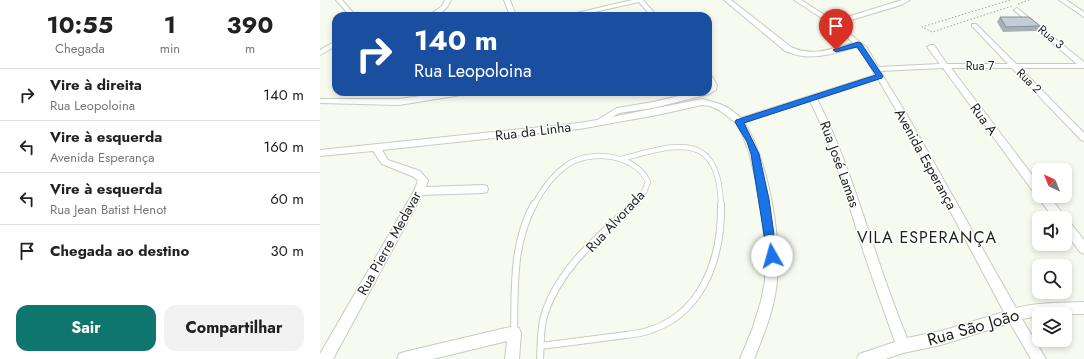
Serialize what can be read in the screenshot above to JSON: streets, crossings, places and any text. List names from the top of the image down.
{
  "streets": {
    "street": [
      "Rua 3",
      "Rua 7",
      "Rua 2",
      "Rua A",
      "Rua da Linha",
      "Avenida Esperança",
      "Rua José Lamas",
      "Rua Alvorada",
      "Rua Pierre Medavar",
      "Rua São João"
    ]
  },
  "crossings": [
    ["Rua 3", "Rua 7"],
    ["Rua 7", "Rua 2"],
    ["Rua 7", "Rua A"],
    ["Rua 7", "Rua da Linha"],
    ["Rua 7", "Avenida Esperança"],
    ["Rua 7", "Rua José Lamas"],
    ["Rua da Linha", "Rua Pierre Medavar"],
    ["Avenida Esperança", "Rua São João"],
    ["Rua José Lamas", "Rua São João"]
  ],
  "districts": ["VILA ESPERANÇA"],
  "north": "top left",
  "page": {
    "eta": [
      "10:55",
      "Chegada",
      "1",
      "min",
      "390",
      "m"
    ],
    "turn": ["140 m", "Rua Leopoloina"],
    "list": [
      {
        "name": "Vire à direita",
        "note": "Rua Leopoloina",
        "value": "140 m"
      },
      {
        "name": "Vire à esquerda",
        "note": "Avenida Esperança",
        "value": "160 m"
      },
      {
        "name": "Vire à esquerda",
        "note": "Rua Jean Batist Henot",
        "value": "60 m"
      },
      {
        "name": "Chegada ao destino",
        "value": "30 m"
      }
    ],
    "buttons": ["Sair", "Compartilhar"]
  }
}
